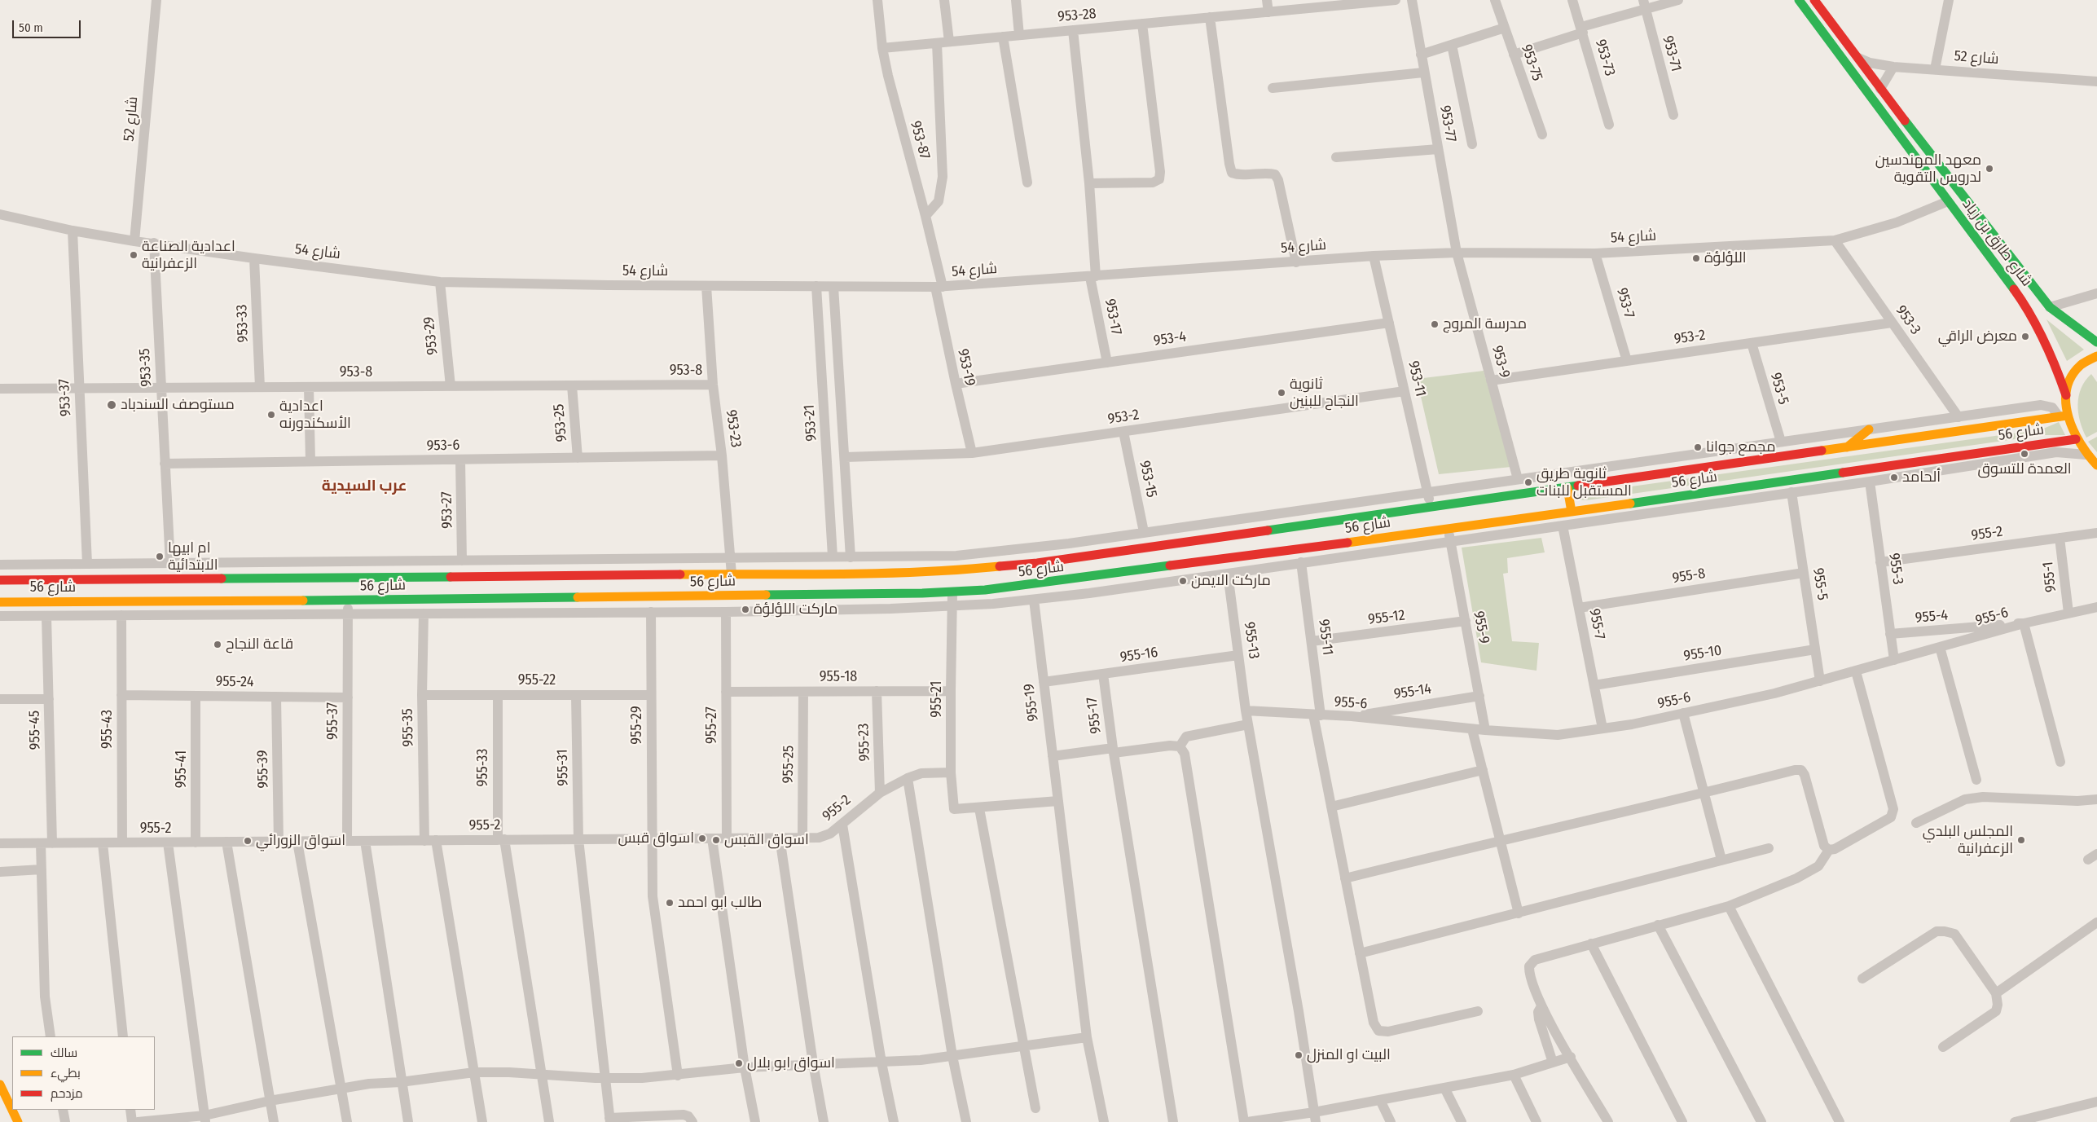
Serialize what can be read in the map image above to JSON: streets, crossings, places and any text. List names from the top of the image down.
{
  "streets": {
    "street": [
      "953-28",
      "953-71",
      "953-73",
      "شارع 52",
      "953-75",
      "953-77",
      "953-87",
      "شارع 54",
      "شارع طارق بن زياد",
      "953-7",
      "953-17",
      "953-3",
      "953-33",
      "953-29",
      "953-2",
      "953-4",
      "953-9",
      "953-35",
      "953-19",
      "953-8",
      "953-11",
      "953-5",
      "953-37",
      "953-25",
      "953-21",
      "953-23",
      "شارع 56",
      "953-6",
      "953-15",
      "953-27",
      "955-2",
      "955-3",
      "955-8",
      "955-1",
      "955-5",
      "955-4",
      "955-6",
      "955-12",
      "955-7",
      "955-9",
      "955-11",
      "955-13",
      "955-10",
      "955-16",
      "955-18",
      "955-22",
      "955-24",
      "955-14",
      "955-21",
      "955-19",
      "955-17",
      "955-37",
      "955-29",
      "955-27",
      "955-35",
      "955-43",
      "955-45",
      "955-23",
      "955-25",
      "955-33",
      "955-31",
      "955-41",
      "955-39"
    ]
  },
  "crossings": [
    ["953-28", "953-87"],
    ["953-28", "953-17"],
    ["شارع 52", "شارع 54"],
    ["شارع 52", "شارع طارق بن زياد"],
    ["953-77", "شارع 54"],
    ["953-77", "953-9"],
    ["953-87", "شارع 54"],
    ["953-87", "953-19"],
    ["شارع 54", "شارع طارق بن زياد"],
    ["شارع 54", "953-7"],
    ["شارع 54", "953-17"],
    ["شارع 54", "953-3"],
    ["شارع 54", "953-33"],
    ["شارع 54", "953-29"],
    ["شارع 54", "953-9"],
    ["شارع 54", "953-35"],
    ["شارع 54", "953-19"],
    ["شارع 54", "953-11"],
    ["شارع 54", "953-37"],
    ["شارع 54", "953-21"],
    ["شارع 54", "953-23"],
    ["953-7", "953-2"],
    ["953-17", "953-4"],
    ["953-3", "953-2"],
    ["953-33", "953-8"],
    ["953-29", "953-8"],
    ["953-2", "953-9"],
    ["953-2", "953-19"],
    ["953-2", "953-11"],
    ["953-2", "953-5"],
    ["953-2", "953-15"],
    ["953-4", "953-19"],
    ["953-4", "953-11"],
    ["953-35", "953-8"],
    ["953-35", "953-6"],
    ["953-8", "953-37"],
    ["953-8", "953-25"],
    ["953-8", "953-23"],
    ["953-11", "شارع 56"],
    ["953-25", "953-6"],
    ["953-23", "شارع 56"],
    ["953-23", "953-6"],
    ["شارع 56", "955-9"],
    ["شارع 56", "955-21"],
    ["شارع 56", "955-37"],
    ["953-6", "953-27"],
    ["955-2", "955-3"],
    ["955-2", "955-1"],
    ["955-2", "955-21"],
    ["955-2", "955-37"],
    ["955-2", "955-29"],
    ["955-2", "955-27"],
    ["955-2", "955-35"],
    ["955-2", "955-43"],
    ["955-2", "955-45"],
    ["955-2", "955-23"],
    ["955-2", "955-25"],
    ["955-2", "955-33"],
    ["955-2", "955-31"],
    ["955-2", "955-41"],
    ["955-2", "955-39"],
    ["955-3", "955-4"],
    ["955-3", "955-6"],
    ["955-8", "955-5"],
    ["955-8", "955-7"],
    ["955-1", "955-6"],
    ["955-5", "955-6"],
    ["955-5", "955-10"],
    ["955-4", "955-6"],
    ["955-6", "955-7"],
    ["955-6", "955-9"],
    ["955-6", "955-11"],
    ["955-6", "955-13"],
    ["955-6", "955-14"],
    ["955-12", "955-9"],
    ["955-12", "955-11"],
    ["955-7", "955-10"],
    ["955-9", "955-14"],
    ["955-13", "955-16"],
    ["955-16", "955-19"],
    ["955-16", "955-17"],
    ["955-18", "955-21"],
    ["955-18", "955-27"],
    ["955-18", "955-23"],
    ["955-18", "955-25"],
    ["955-22", "955-29"],
    ["955-22", "955-35"],
    ["955-22", "955-33"],
    ["955-22", "955-31"],
    ["955-24", "955-37"],
    ["955-24", "955-43"],
    ["955-24", "955-41"],
    ["955-24", "955-39"]
  ],
  "districts": ["عرب السيدية"],
  "places": [
    "معهد المهندسين لدروس التقوية",
    "اعدادية الصناعة الزعفرانية",
    "اللؤلؤة",
    "مدرسة المروج",
    "معرض الراقي",
    "ثانوية النجاح للبنين",
    "مستوصف السندباد",
    "اعدادية الأسكندورنه",
    "مجمع جوانا",
    "العمدة للتسوق",
    "ألحامد",
    "ثانوية طريق المستقبل للبنات",
    "ام ابيها الابتدائية",
    "ماركت الايمن",
    "ماركت اللؤلؤة",
    "قاعة النجاح",
    "اسواق قبس",
    "اسواق القبس",
    "المجلس البلدي الزعفرانية",
    "اسواق الزورائي",
    "طالب ابو احمد",
    "البيت او المنزل",
    "اسواق ابو بلال"
  ],
  "legend": ["سالك", "بطيء", "مزدحم"],
  "scale_bar": "50 m"
}
